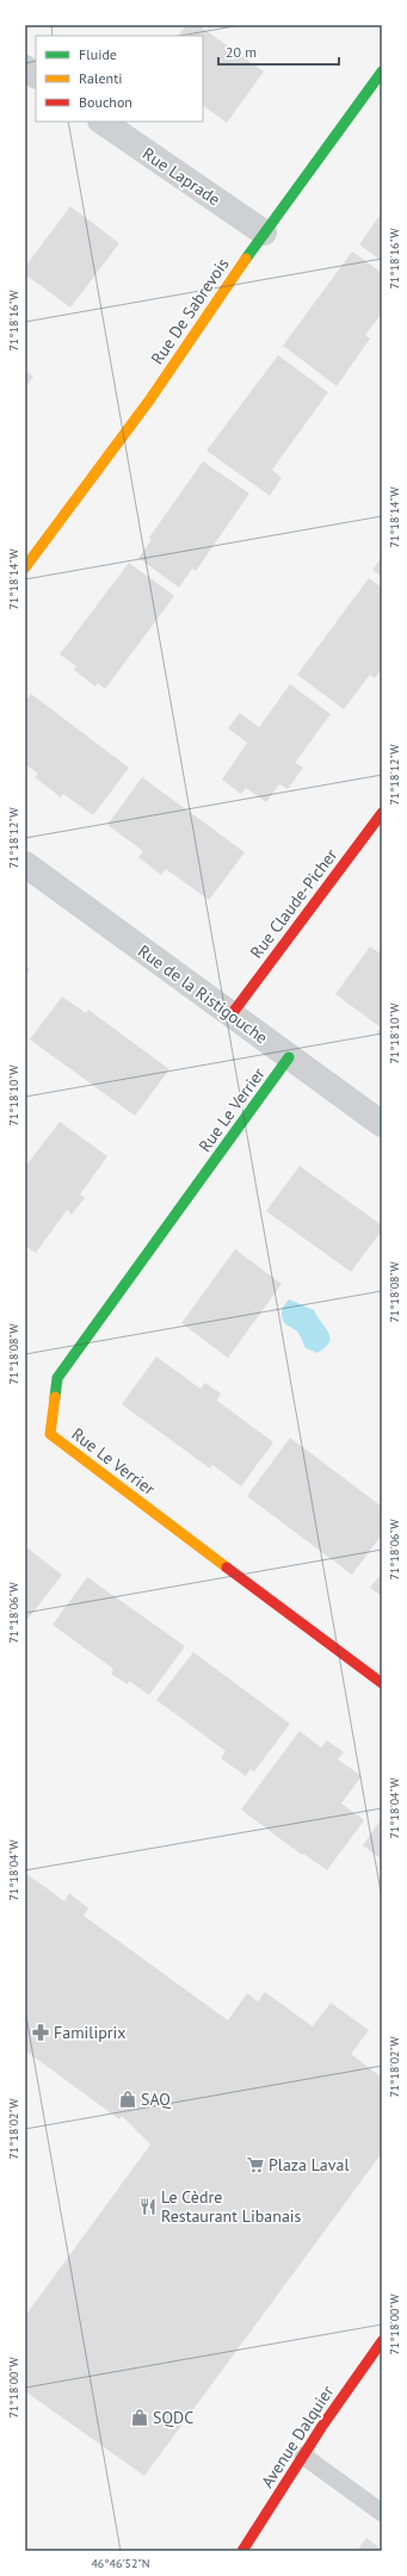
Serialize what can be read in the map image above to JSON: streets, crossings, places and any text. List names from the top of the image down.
{
  "streets": {
    "street": [
      "Rue Laprade",
      "Rue De Sabrevois",
      "Rue Claude-Picher",
      "Rue de la Ristigouche",
      "Rue Le Verrier",
      "Avenue Dalquier"
    ]
  },
  "crossings": [
    ["Rue Laprade", "Rue De Sabrevois"],
    ["Rue Claude-Picher", "Rue de la Ristigouche"],
    ["Rue de la Ristigouche", "Rue Le Verrier"]
  ],
  "places": {
    "pharmacy": ["Familiprix"],
    "shop": ["SAQ", "SQDC"],
    "supermarket": ["Plaza Laval"],
    "restaurant": ["Le Cèdre Restaurant Libanais"]
  },
  "legend": ["Fluide", "Ralenti", "Bouchon"],
  "scale_bar": "20 m",
  "coordinates": [
    "71°18'16\"W",
    "71°18'14\"W",
    "71°18'12\"W",
    "71°18'10\"W",
    "71°18'08\"W",
    "71°18'06\"W",
    "71°18'04\"W",
    "71°18'02\"W",
    "71°18'00\"W",
    "46°46'52\"N"
  ]
}
